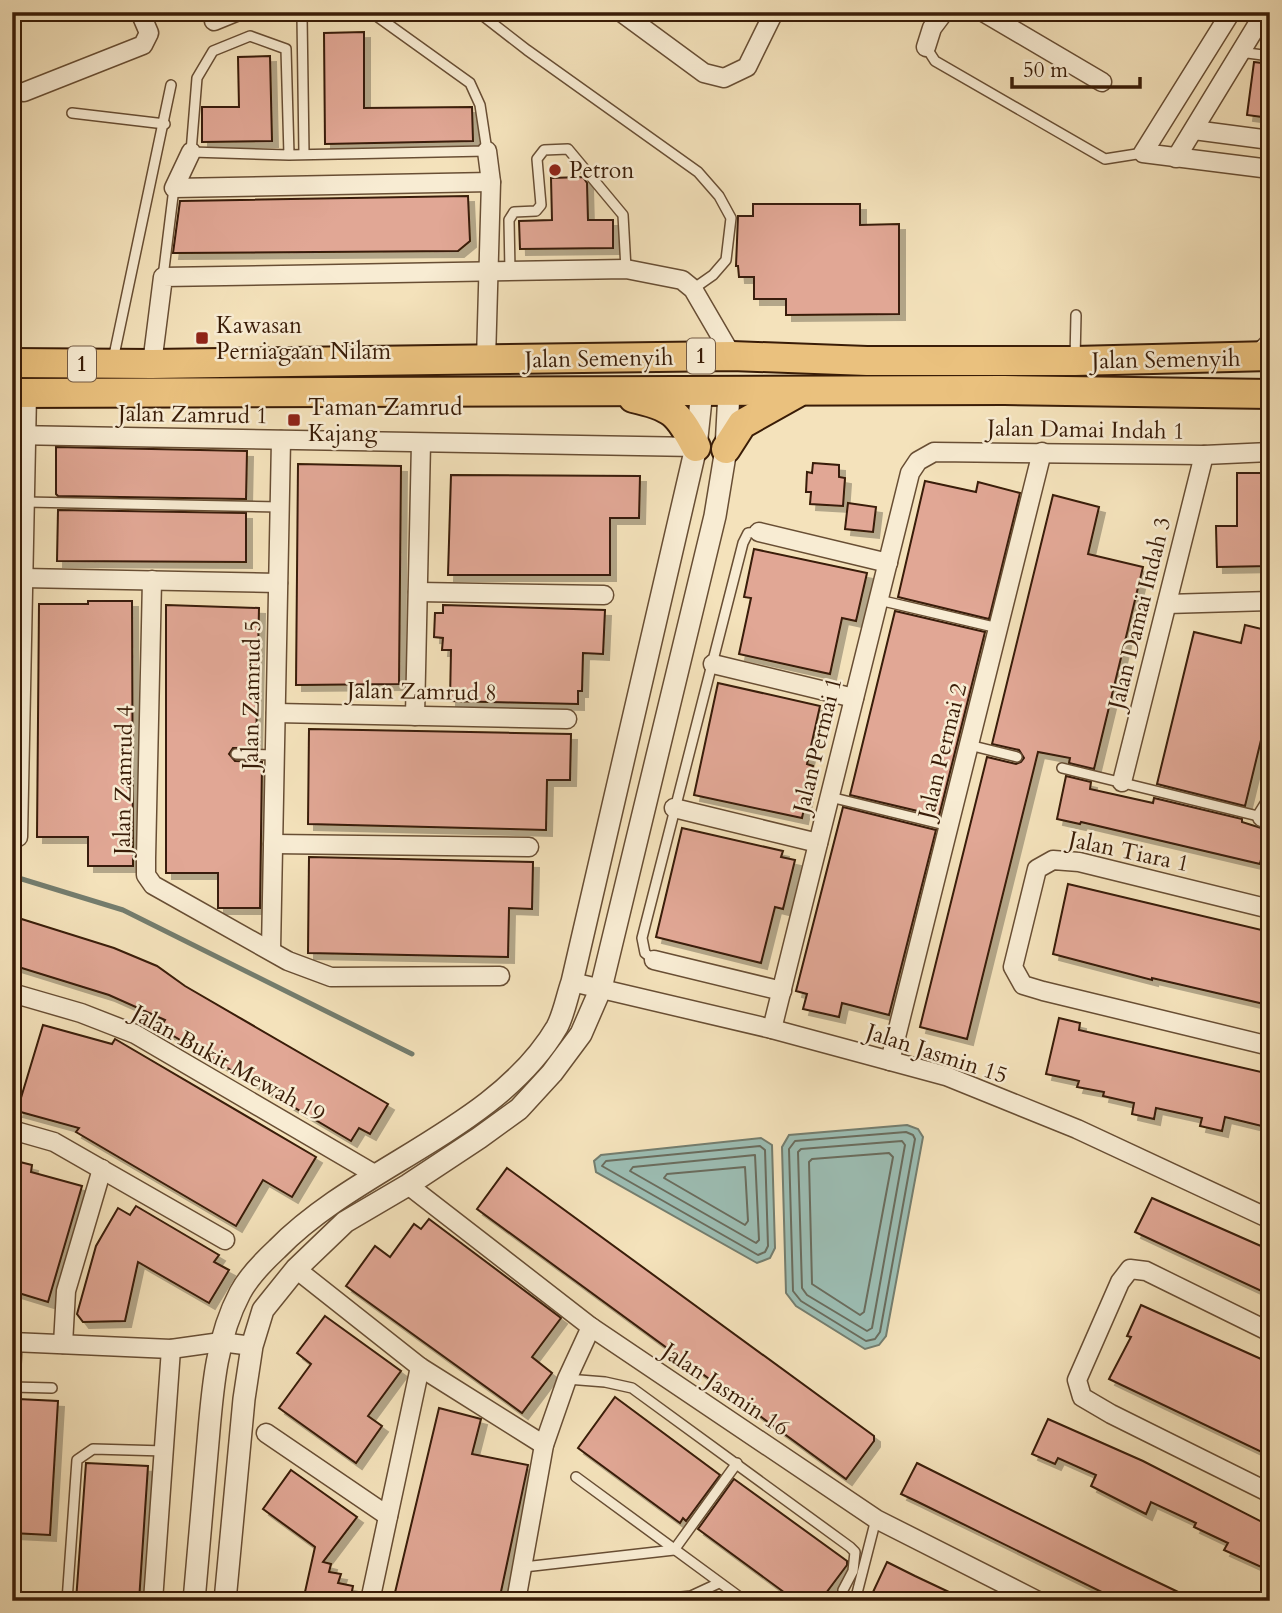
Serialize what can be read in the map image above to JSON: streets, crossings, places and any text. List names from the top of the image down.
{
  "streets": {
    "main road": ["1", "Jalan Semenyih"],
    "street": [
      "Jalan Zamrud 1",
      "Jalan Damai Indah 1",
      "Jalan Damai Indah 3",
      "Jalan Zamrud 8",
      "Jalan Zamrud 5",
      "Jalan Permai 1",
      "Jalan Permai 2",
      "Jalan Zamrud 4",
      "Jalan Tiara 1",
      "Jalan Jasmin 15",
      "Jalan Bukit Mewah 19",
      "Jalan Jasmin 16"
    ]
  },
  "crossings": [
    ["Jalan Zamrud 1", "Jalan Zamrud 5"],
    ["Jalan Damai Indah 1", "Jalan Damai Indah 3"],
    ["Jalan Damai Indah 1", "Jalan Permai 1"],
    ["Jalan Damai Indah 1", "Jalan Permai 2"],
    ["Jalan Zamrud 8", "Jalan Zamrud 5"],
    ["Jalan Zamrud 5", "Jalan Zamrud 4"],
    ["Jalan Permai 1", "Jalan Jasmin 15"],
    ["Jalan Permai 2", "Jalan Jasmin 15"]
  ],
  "places": {
    "other": ["Petron"],
    "transit": ["Kawasan Perniagaan Nilam", "Taman Zamrud Kajang"]
  },
  "scale_bar": "50 m"
}
